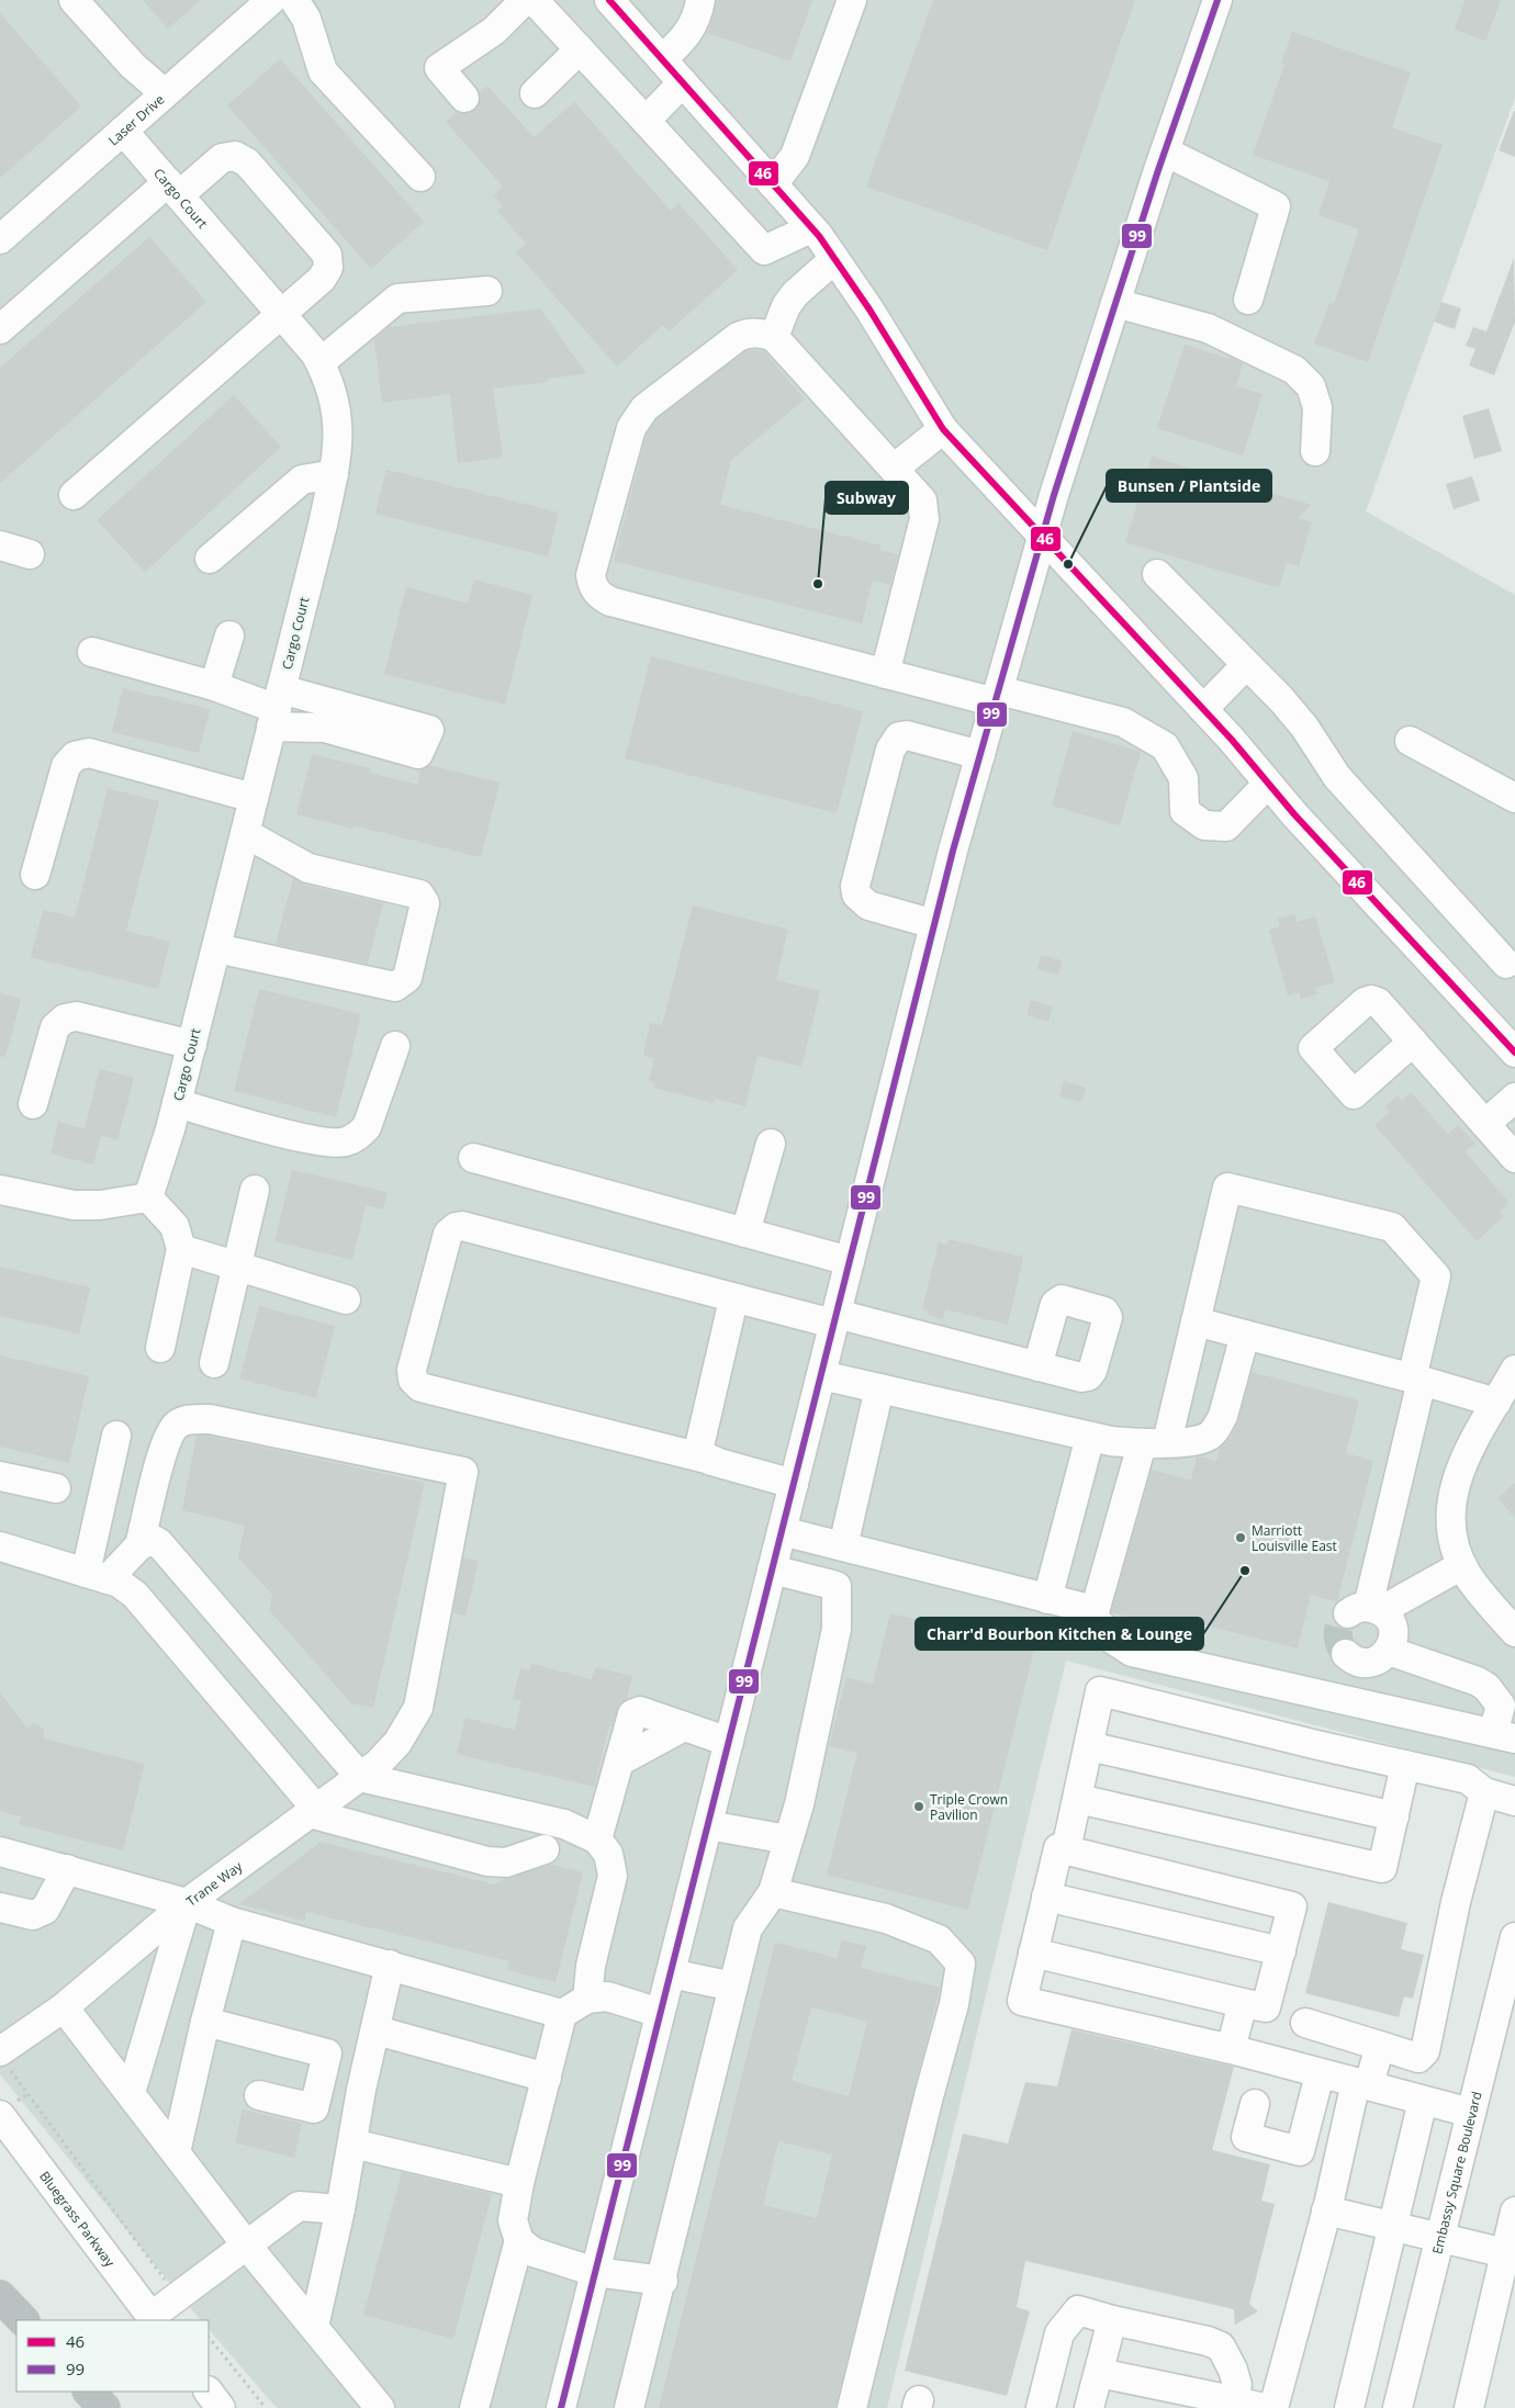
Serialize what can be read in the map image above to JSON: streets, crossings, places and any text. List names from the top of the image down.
{
  "streets": {
    "street": [
      "Laser Drive",
      "Cargo Court",
      "Trane Way",
      "Embassy Square Boulevard",
      "Bluegrass Parkway"
    ]
  },
  "crossings": [
    ["Laser Drive", "Cargo Court"]
  ],
  "places": [
    "Bunsen / Plantside",
    "Subway",
    "Marriott Louisville East",
    "Charr'd Bourbon Kitchen & Lounge",
    "Triple Crown Pavilion"
  ],
  "lines": ["transit line 46", "transit line 99"],
  "legend": ["46", "99"]
}
